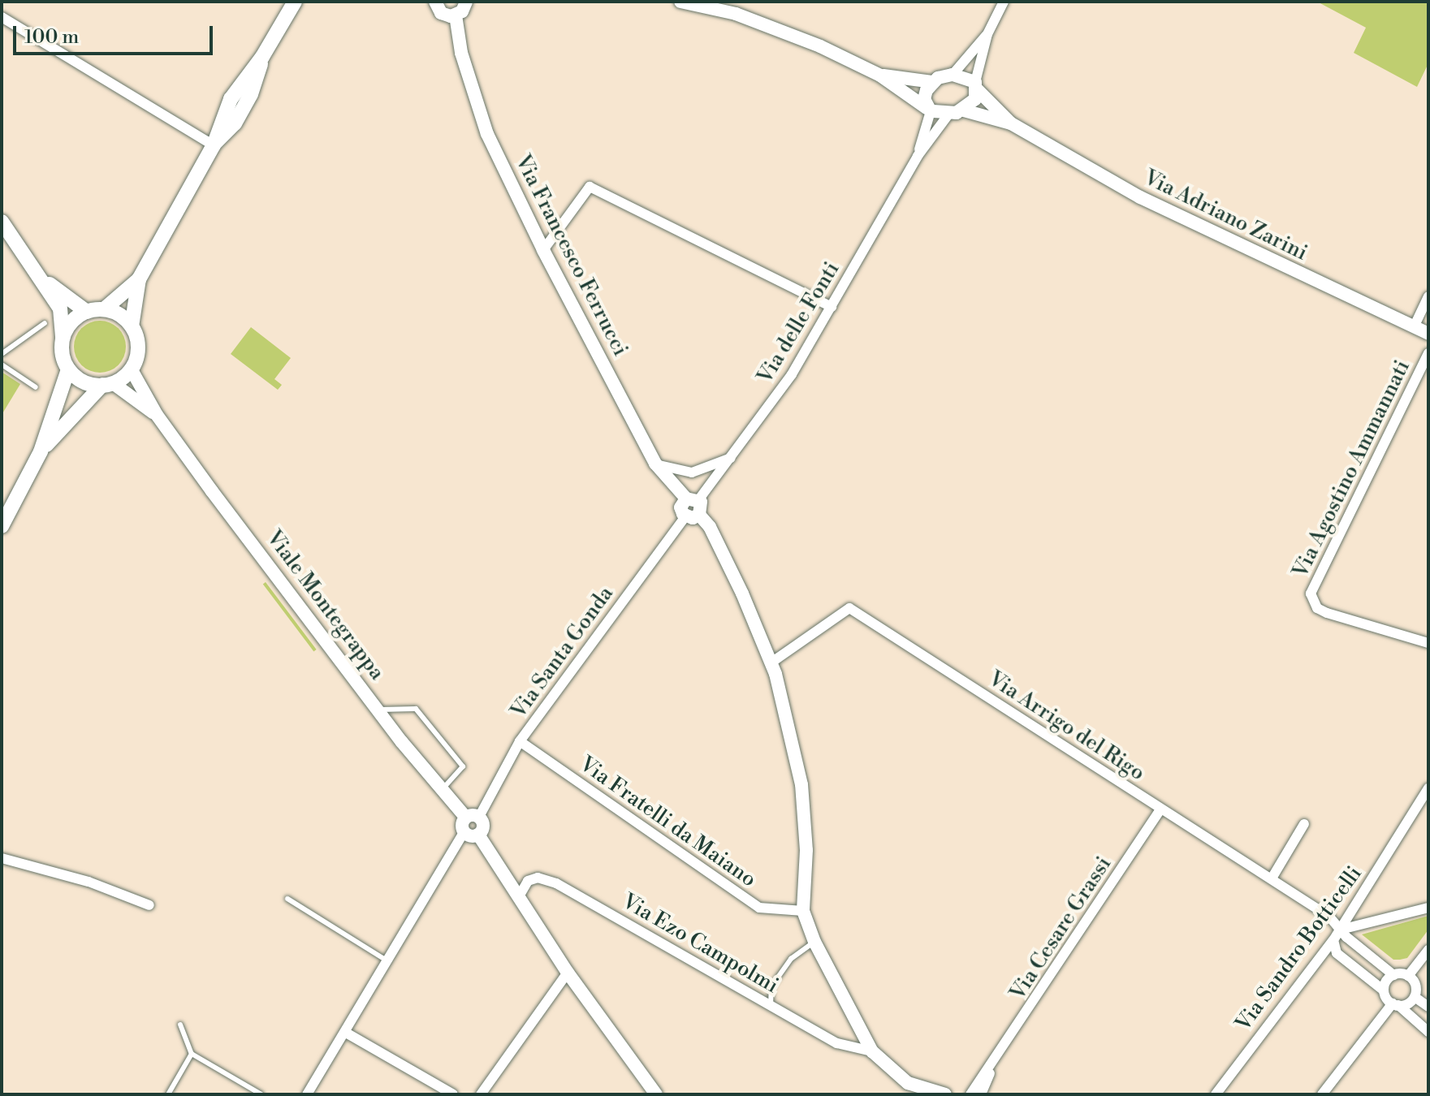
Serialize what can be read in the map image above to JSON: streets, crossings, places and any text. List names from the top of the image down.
{
  "streets": {
    "street": [
      "Via Adriano Zarini",
      "Via Francesco Ferrucci",
      "Via delle Fonti",
      "Via Agostino Ammannati",
      "Viale Montegrappa",
      "Via Santa Gonda",
      "Via Arrigo del Rigo",
      "Via Fratelli da Maiano",
      "Via Cesare Grassi",
      "Via Ezo Campolmi",
      "Via Sandro Botticelli"
    ]
  },
  "crossings": [
    ["Via Francesco Ferrucci", "Via delle Fonti"],
    ["Viale Montegrappa", "Via Santa Gonda"],
    ["Via Santa Gonda", "Via Fratelli da Maiano"],
    ["Via Arrigo del Rigo", "Via Cesare Grassi"],
    ["Via Arrigo del Rigo", "Via Sandro Botticelli"]
  ],
  "scale_bar": "100 m"
}
